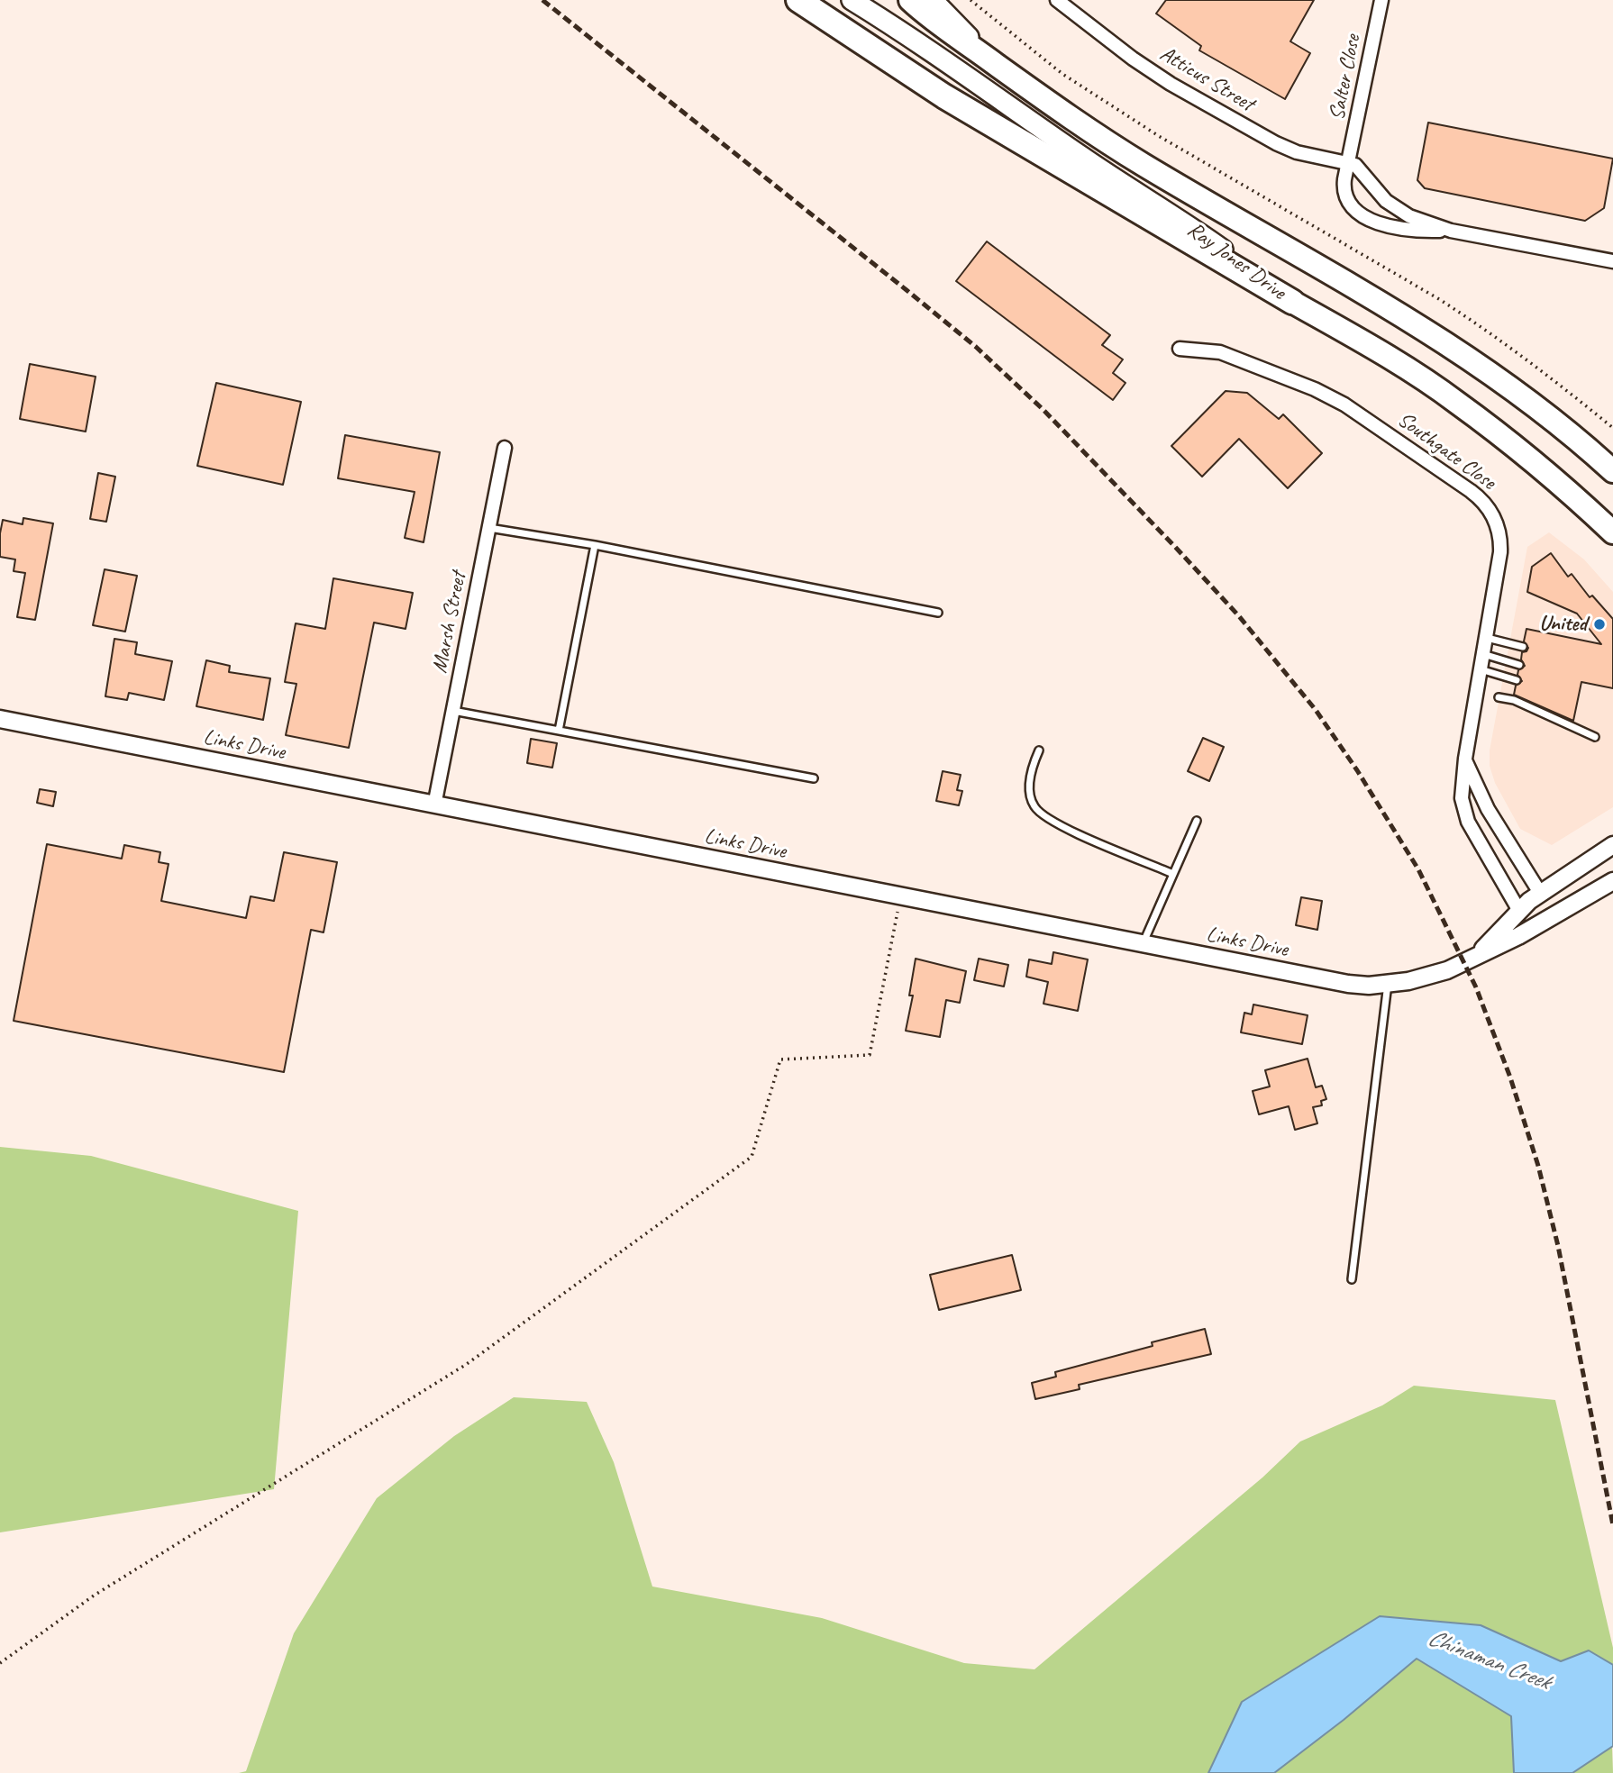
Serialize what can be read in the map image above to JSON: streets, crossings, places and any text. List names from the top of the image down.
{
  "streets": {
    "highway": ["Ray Jones Drive"],
    "street": [
      "Salter Close",
      "Atticus Street",
      "Southgate Close",
      "Marsh Street",
      "Links Drive"
    ]
  },
  "crossings": [
    ["Salter Close", "Atticus Street"],
    ["Southgate Close", "Links Drive"],
    ["Marsh Street", "Links Drive"]
  ],
  "water": ["Chinaman Creek"],
  "places": ["United"]
}
